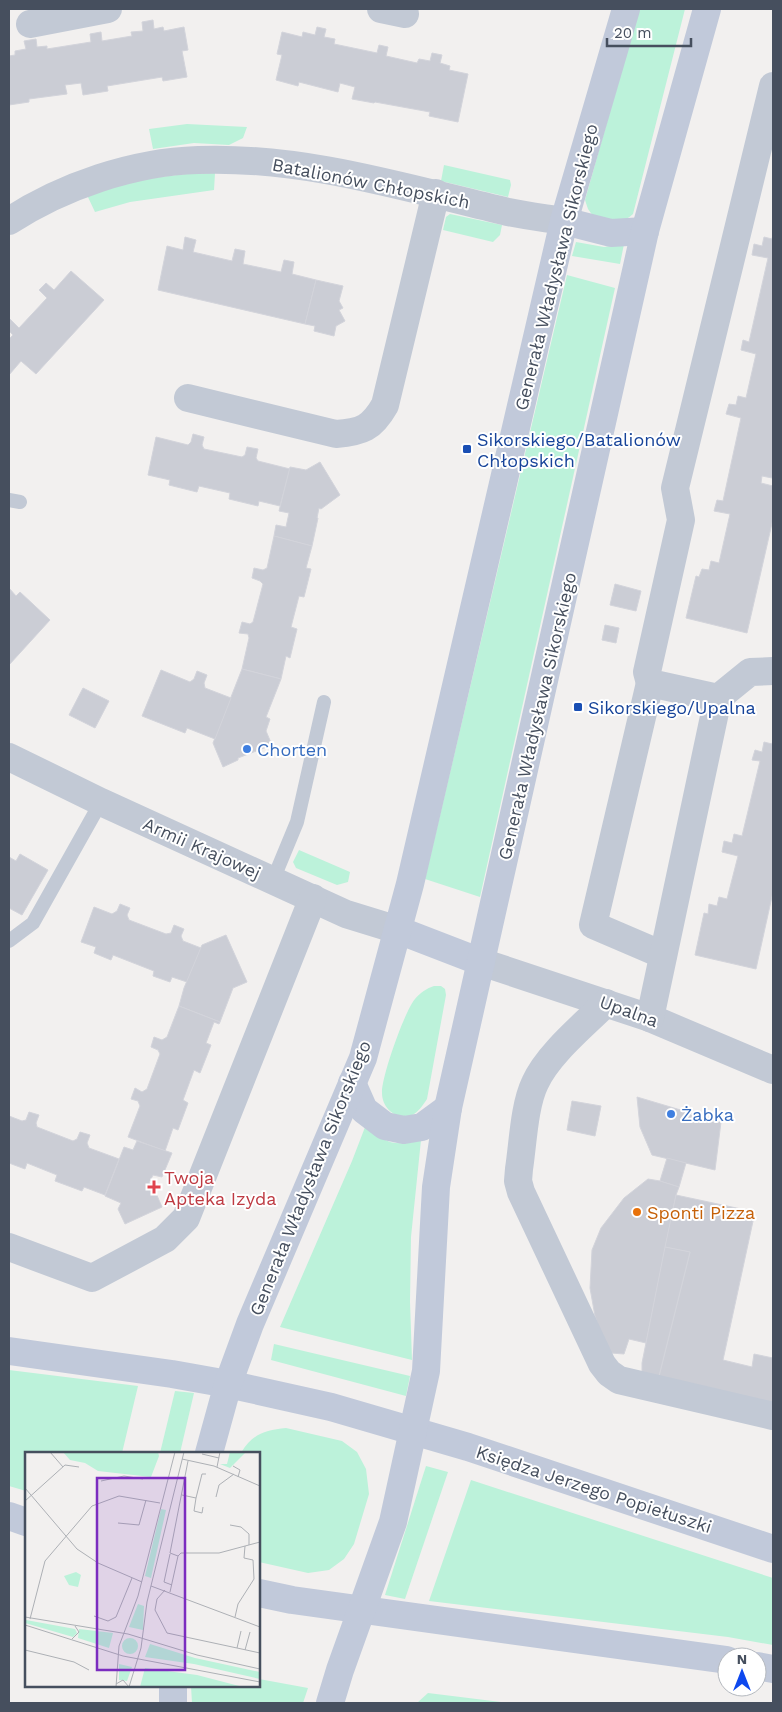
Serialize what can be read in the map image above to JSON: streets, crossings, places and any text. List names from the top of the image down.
{
  "streets": {
    "main road": ["Generała Władysława Sikorskiego", "Księdza Jerzego Popiełuszki"],
    "street": ["Batalionów Chłopskich", "Armii Krajowej", "Upalna"]
  },
  "crossings": [
    ["Batalionów Chłopskich", "Generała Władysława Sikorskiego"],
    ["Generała Władysława Sikorskiego", "Armii Krajowej"],
    ["Generała Władysława Sikorskiego", "Upalna"],
    ["Generała Władysława Sikorskiego", "Księdza Jerzego Popiełuszki"]
  ],
  "places": {
    "transit": ["Sikorskiego/Batalionów Chłopskich", "Sikorskiego/Upalna"],
    "other": ["Chorten", "Żabka", "Sponti Pizza"],
    "health": ["Twoja Apteka Izyda"]
  },
  "scale_bar": "20 m",
  "north": "top"
}
